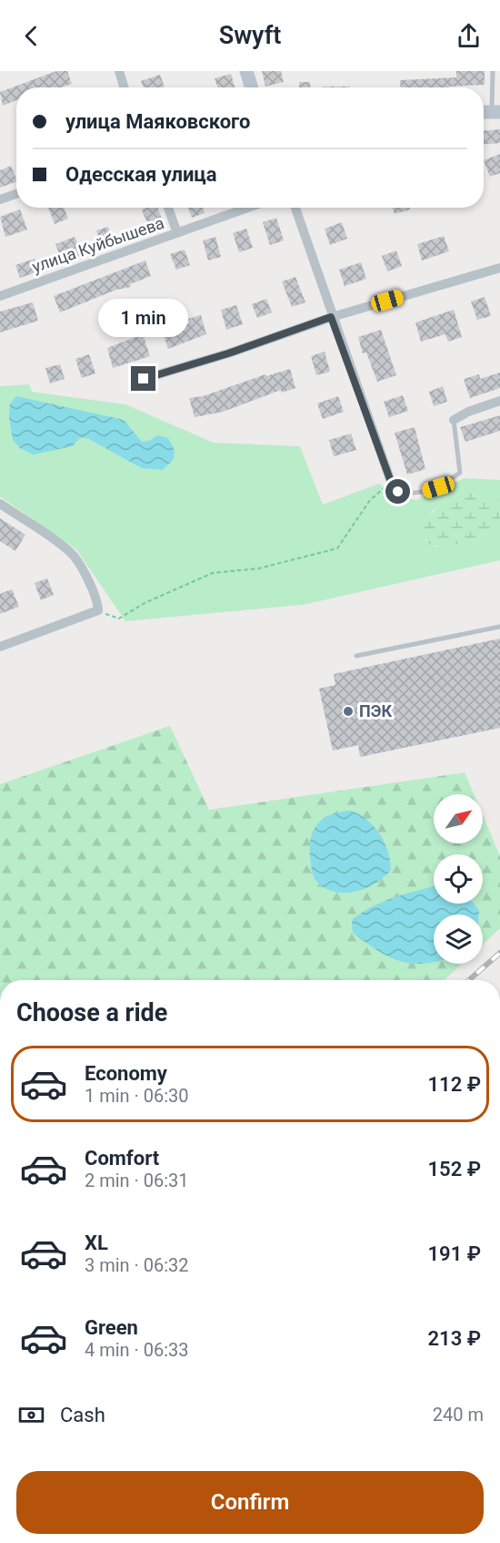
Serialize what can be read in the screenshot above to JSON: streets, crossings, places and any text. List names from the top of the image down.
{
  "streets": {
    "street": ["улица Куйбышева"]
  },
  "places": ["ПЭК"],
  "north": "top right",
  "page": {
    "header": "Swyft",
    "banner": ["улица Маяковского", "Одесская улица"],
    "bubble": "1 min",
    "heading": "Choose a ride",
    "list": [
      {
        "name": "Economy",
        "note": "1 min · 06:30",
        "value": "112 ₽"
      },
      {
        "name": "Comfort",
        "note": "2 min · 06:31",
        "value": "152 ₽"
      },
      {
        "name": "XL",
        "note": "3 min · 06:32",
        "value": "191 ₽"
      },
      {
        "name": "Green",
        "note": "4 min · 06:33",
        "value": "213 ₽"
      }
    ],
    "pay": ["Cash", "240 m"],
    "buttons": "Confirm"
  }
}
